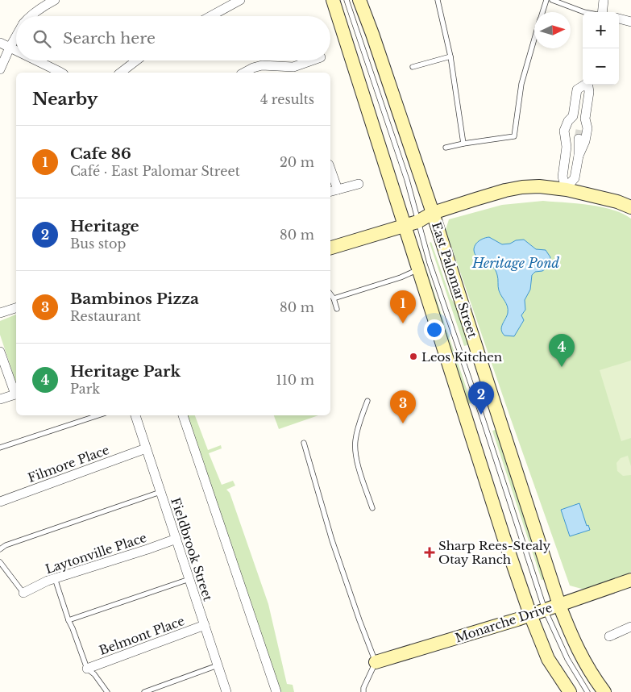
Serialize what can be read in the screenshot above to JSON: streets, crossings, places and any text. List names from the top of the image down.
{
  "streets": {
    "main road": ["East Palomar Street", "Monarche Drive"],
    "street": [
      "Filmore Place",
      "Fieldbrook Street",
      "Laytonville Place",
      "Belmont Place"
    ]
  },
  "crossings": [
    ["East Palomar Street", "Monarche Drive"],
    ["Filmore Place", "Fieldbrook Street"],
    ["Fieldbrook Street", "Laytonville Place"],
    ["Fieldbrook Street", "Belmont Place"]
  ],
  "water": ["Heritage Pond"],
  "places": {
    "other": ["Leos Kitchen"],
    "health": ["Sharp Rees-Stealy Otay Ranch"]
  },
  "north": "right",
  "page": {
    "map_buttons": ["+", "−"],
    "search": "Search here",
    "heading": ["Nearby", "4 results"],
    "list": [
      {
        "mark": "1",
        "name": "Cafe 86",
        "note": "Café · East Palomar Street",
        "value": "20 m"
      },
      {
        "mark": "2",
        "name": "Heritage",
        "note": "Bus stop",
        "value": "80 m"
      },
      {
        "mark": "3",
        "name": "Bambinos Pizza",
        "note": "Restaurant",
        "value": "80 m"
      },
      {
        "mark": "4",
        "name": "Heritage Park",
        "note": "Park",
        "value": "110 m"
      }
    ],
    "pins": [
      "1",
      "4",
      "2",
      "3"
    ]
  }
}
